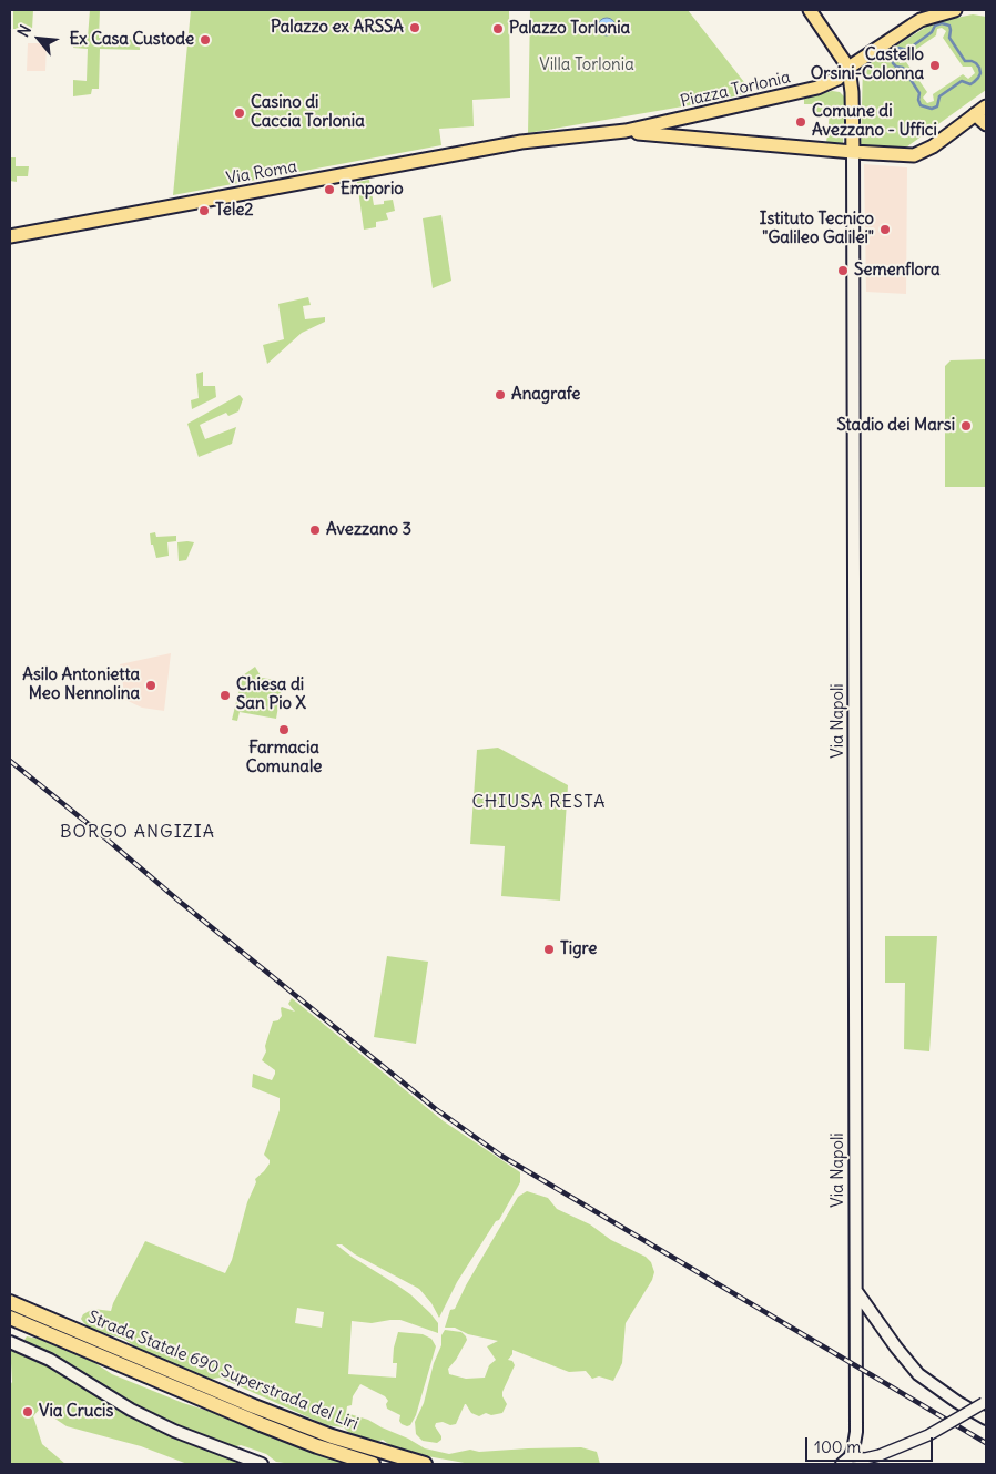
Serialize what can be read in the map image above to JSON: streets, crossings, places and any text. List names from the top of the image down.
{
  "streets": {
    "highway": ["Strada Statale 690 Superstrada del Liri"],
    "main road": ["Piazza Torlonia", "Via Roma", "Via Napoli"]
  },
  "crossings": [
    ["Piazza Torlonia", "Via Roma"],
    ["Piazza Torlonia", "Via Napoli"]
  ],
  "districts": ["CHIUSA RESTA", "BORGO ANGIZIA"],
  "parks": ["Villa Torlonia"],
  "places": [
    "Palazzo ex ARSSA",
    "Palazzo Torlonia",
    "Ex Casa Custode",
    "Castello Orsini-Colonna",
    "Casino di Caccia Torlonia",
    "Comune di Avezzano - Uffici",
    "Emporio",
    "Tele2",
    "Istituto Tecnico \"Galileo Galilei\"",
    "Semenflora",
    "Anagrafe",
    "Stadio dei Marsi",
    "Avezzano 3",
    "Asilo Antonietta Meo Nennolina",
    "Chiesa di San Pio X",
    "Farmacia Comunale",
    "Tigre",
    "Via Crucis"
  ],
  "scale_bar": "100 m",
  "north": "top left"
}
